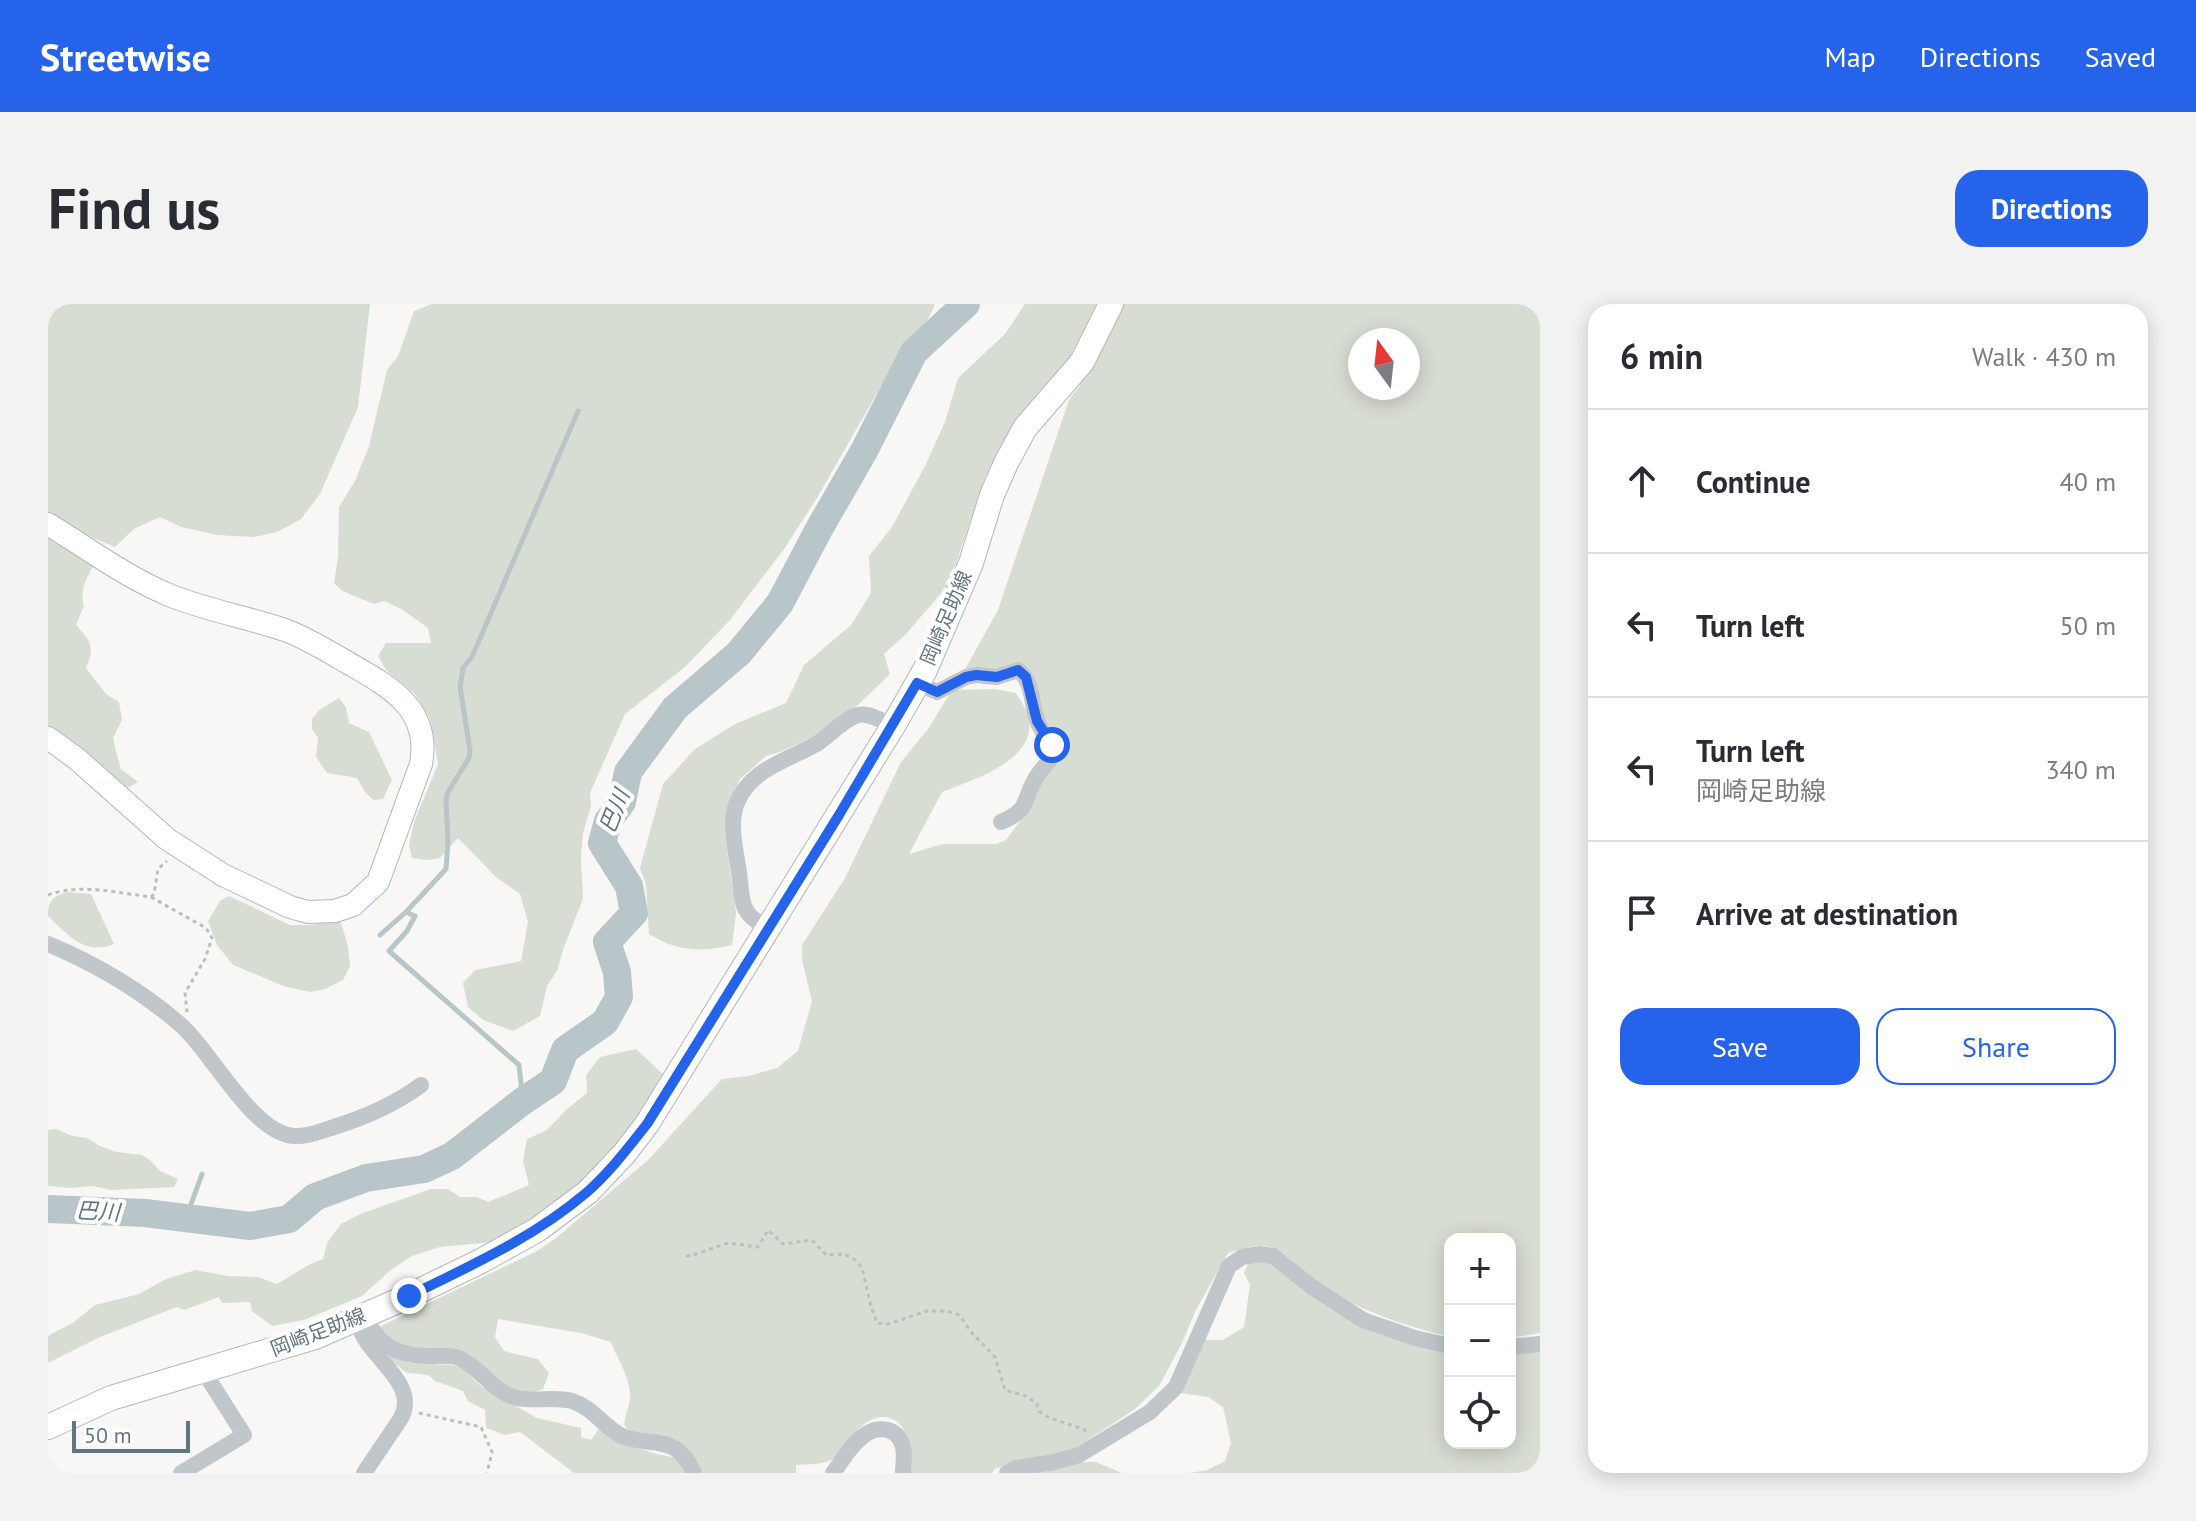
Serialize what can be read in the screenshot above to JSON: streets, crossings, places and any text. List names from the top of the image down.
{
  "streets": {
    "main road": ["岡崎足助線"]
  },
  "water": ["巴川"],
  "scale_bar": "50 m",
  "north": "top",
  "page": {
    "header": "Streetwise",
    "nav": ["Map", "Directions", "Saved"],
    "buttons": [
      "Directions",
      ["Save", "Share"]
    ],
    "title": "Find us",
    "heading": ["6 min", "Walk · 430 m"],
    "list": [
      ["Continue", "40 m"],
      ["Turn left", "50 m"],
      ["Turn left", "岡崎足助線", "340 m"],
      "Arrive at destination"
    ],
    "map_buttons": ["+", "−"],
    "scale": "50 m"
  }
}
